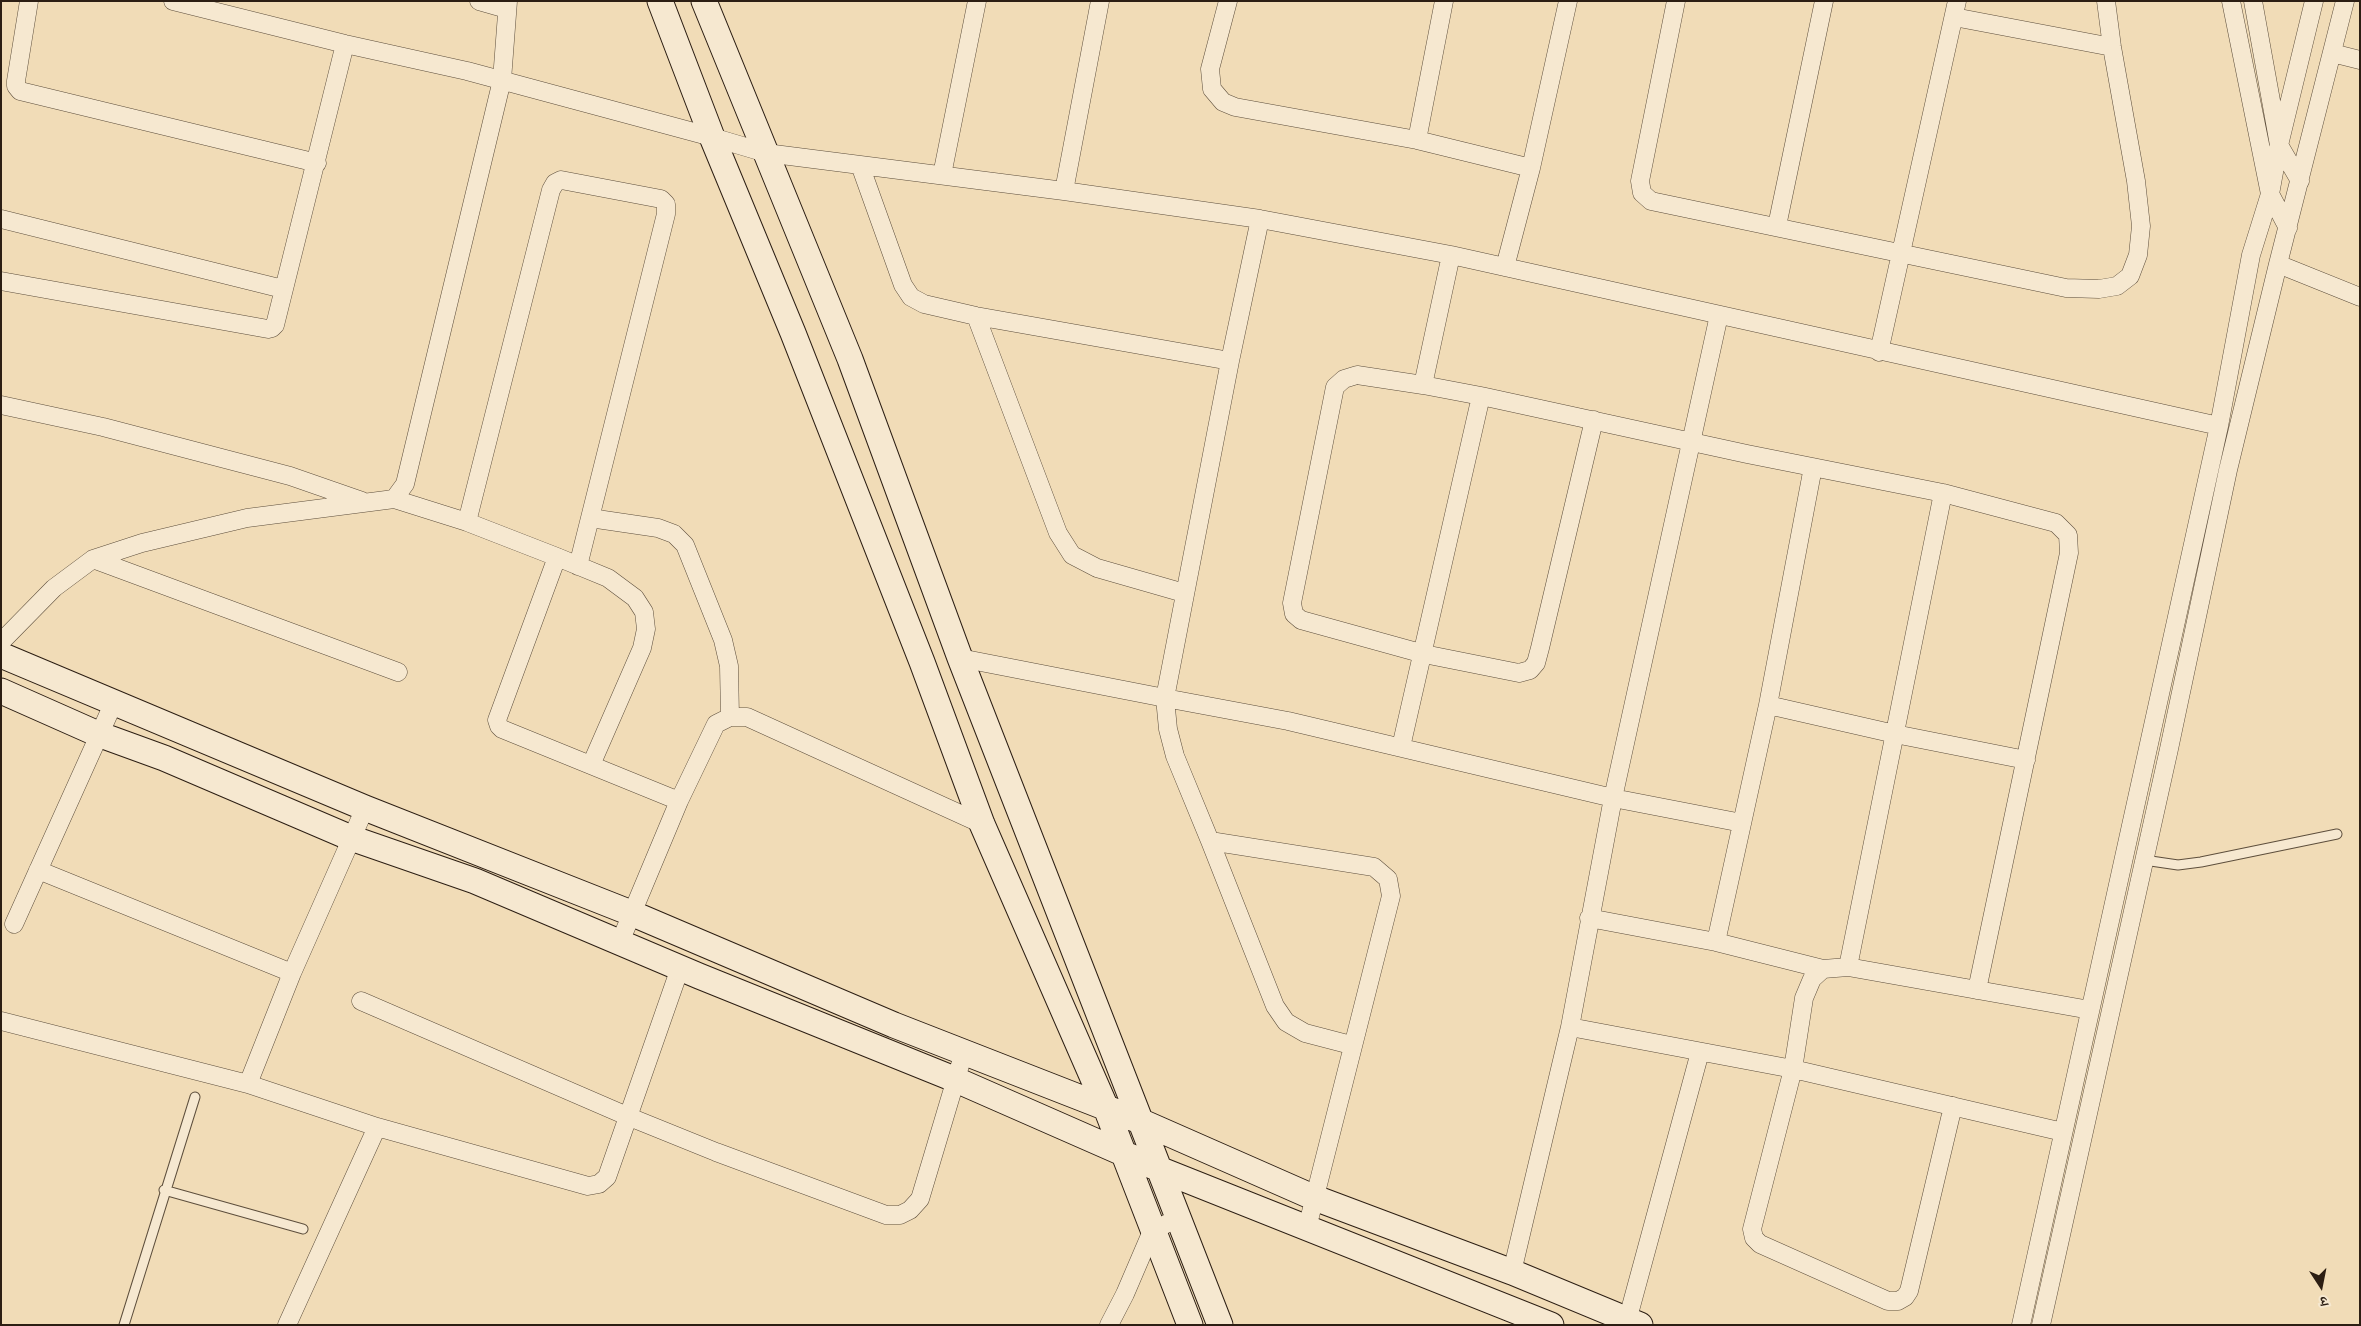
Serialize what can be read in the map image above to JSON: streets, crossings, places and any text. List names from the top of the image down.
{
  "north": "bottom"
}
